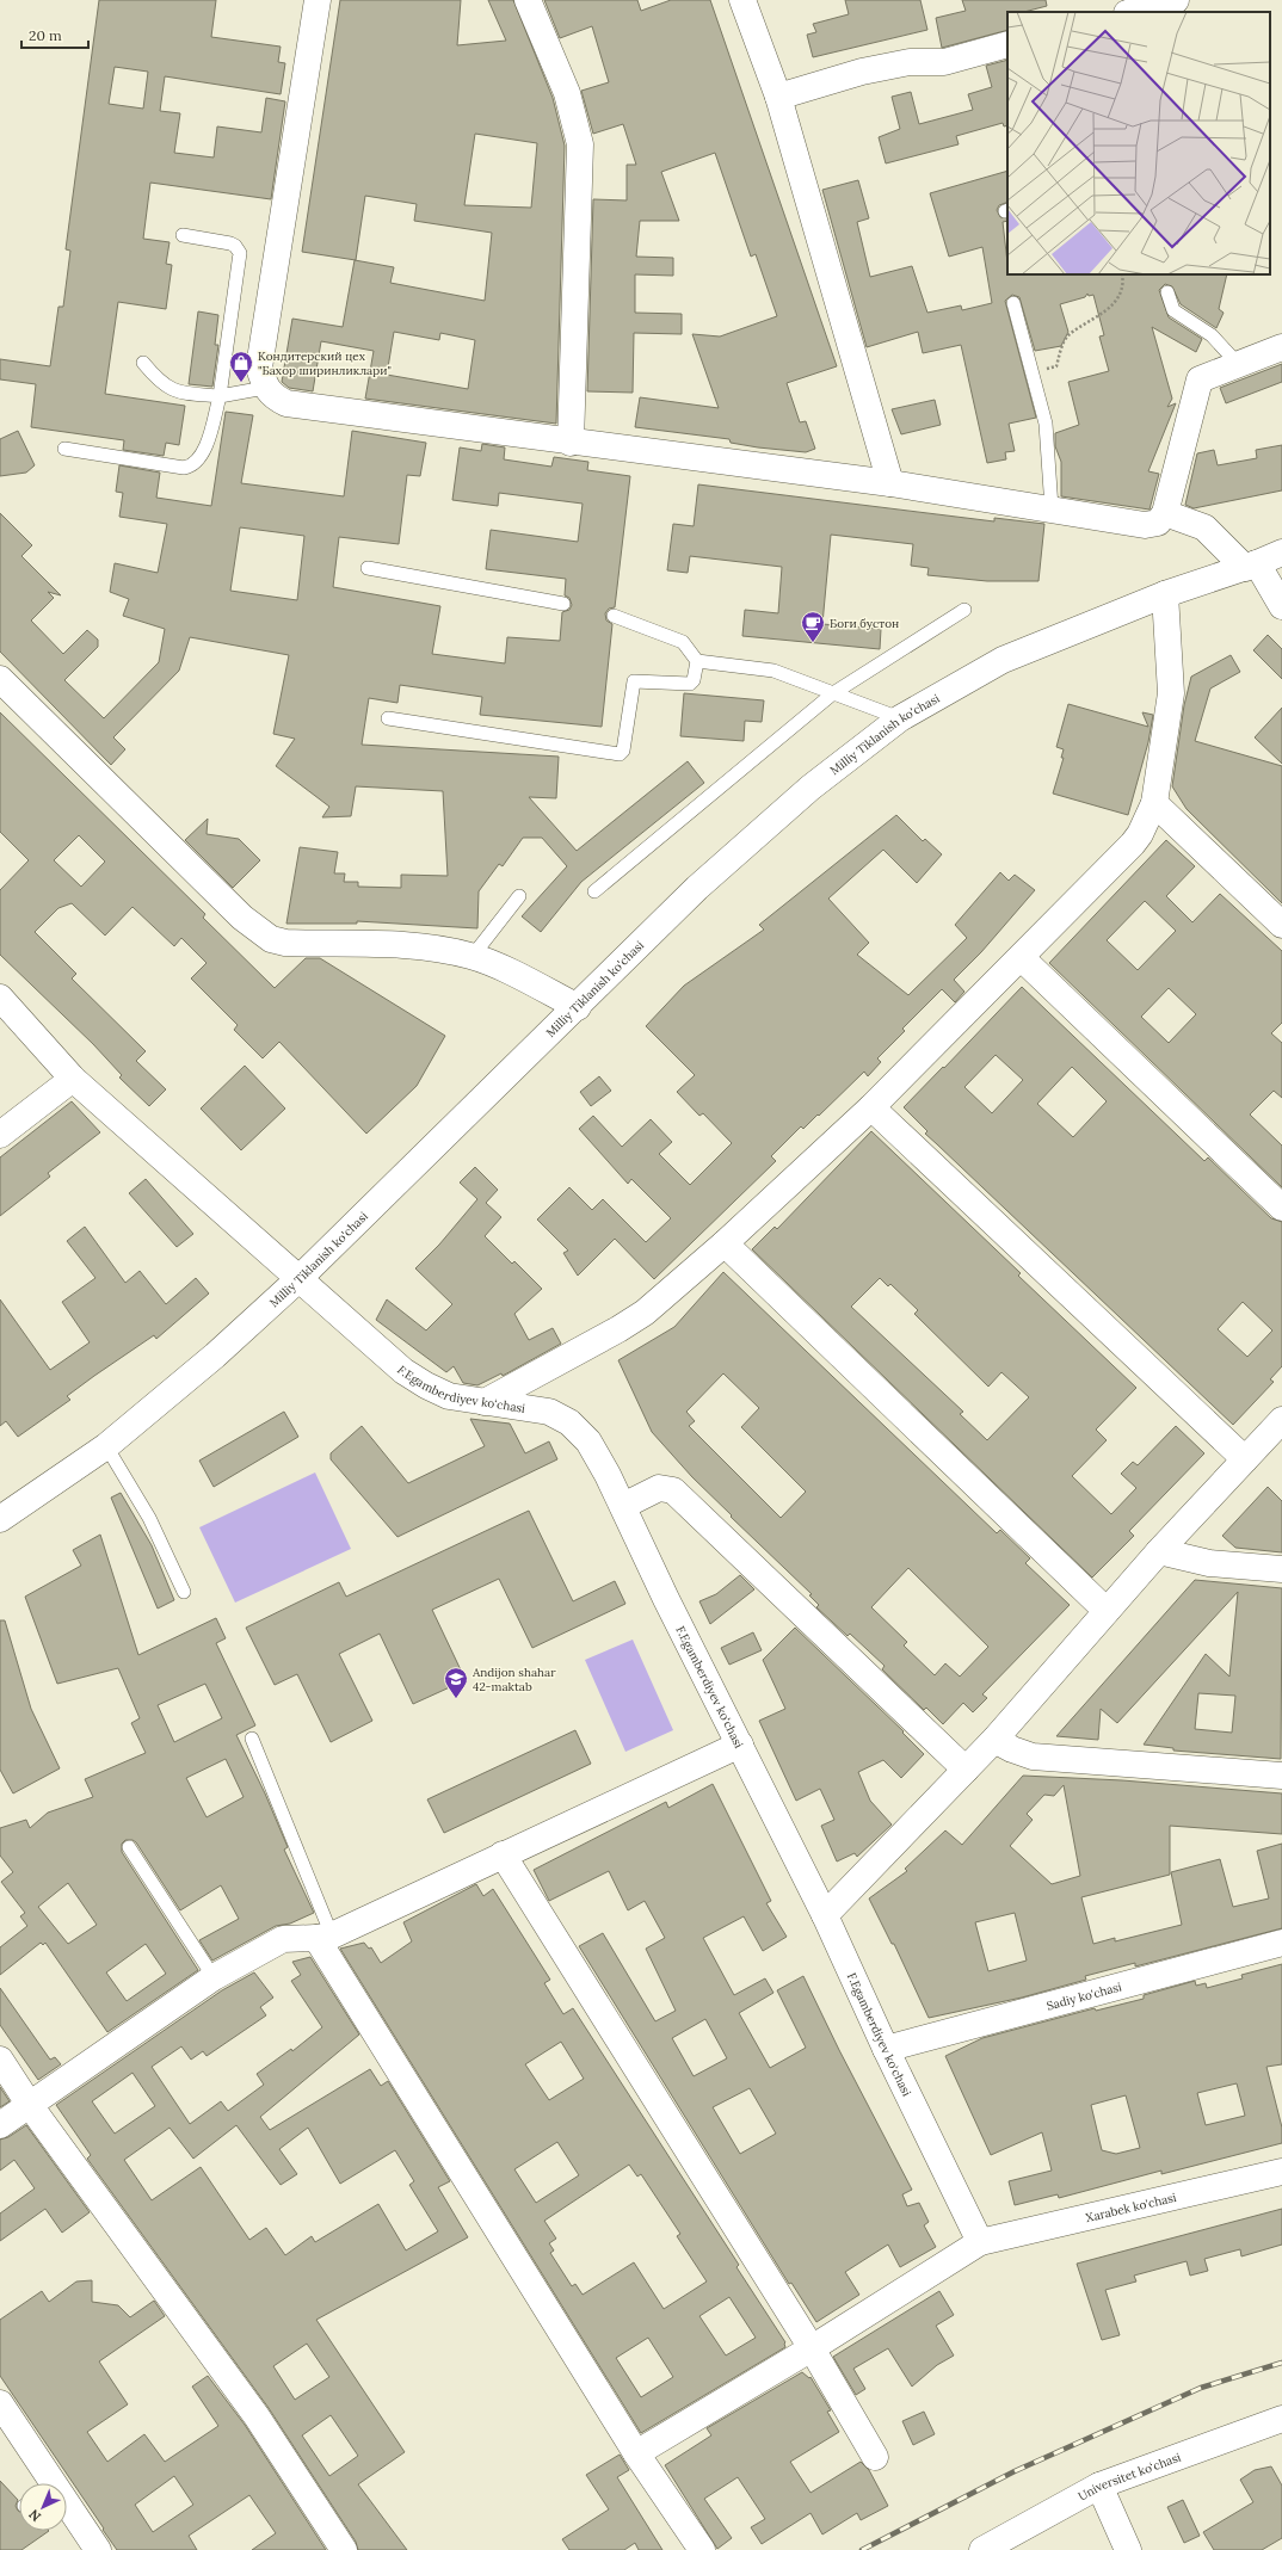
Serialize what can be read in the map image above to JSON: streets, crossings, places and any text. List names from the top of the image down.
{
  "streets": {
    "street": [
      "Milliy Tiklanish ko'chasi",
      "F.Egamberdiyev kо‘chasi",
      "Sadiy ko'chasi",
      "Xarabek ko'chasi",
      "Universitet kо‘chasi"
    ]
  },
  "crossings": [
    ["Milliy Tiklanish ko'chasi", "F.Egamberdiyev kо‘chasi"],
    ["F.Egamberdiyev kо‘chasi", "Sadiy ko'chasi"],
    ["F.Egamberdiyev kо‘chasi", "Xarabek ko'chasi"]
  ],
  "places": {
    "shop": ["Кондитерский цех \"Бахор ширинликлари\""],
    "cafe": ["Боги бустон"],
    "school or university": ["Andijon shahar 42-maktab"]
  },
  "scale_bar": "20 m",
  "north": "bottom left"
}
